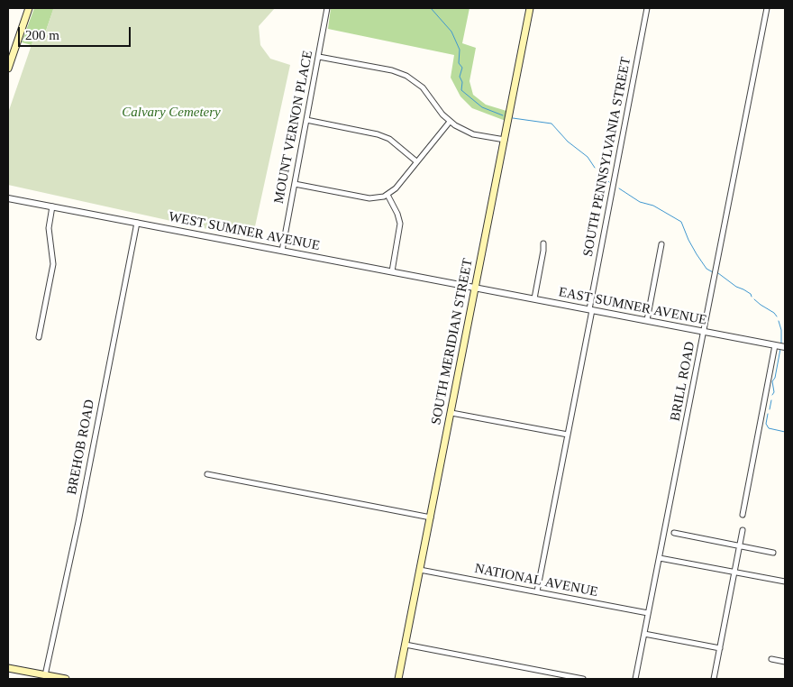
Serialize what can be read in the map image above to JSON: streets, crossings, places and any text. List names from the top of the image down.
{
  "streets": {
    "main road": ["SOUTH MERIDIAN STREET"],
    "street": [
      "MOUNT VERNON PLACE",
      "SOUTH PENNSYLVANIA STREET",
      "WEST SUMNER AVENUE",
      "EAST SUMNER AVENUE",
      "BRILL ROAD",
      "BREHOB ROAD",
      "NATIONAL AVENUE"
    ]
  },
  "crossings": [
    ["MOUNT VERNON PLACE", "WEST SUMNER AVENUE"],
    ["SOUTH PENNSYLVANIA STREET", "EAST SUMNER AVENUE"],
    ["SOUTH PENNSYLVANIA STREET", "NATIONAL AVENUE"],
    ["WEST SUMNER AVENUE", "EAST SUMNER AVENUE"],
    ["WEST SUMNER AVENUE", "SOUTH MERIDIAN STREET"],
    ["WEST SUMNER AVENUE", "BREHOB ROAD"],
    ["EAST SUMNER AVENUE", "SOUTH MERIDIAN STREET"],
    ["EAST SUMNER AVENUE", "BRILL ROAD"],
    ["SOUTH MERIDIAN STREET", "NATIONAL AVENUE"],
    ["BRILL ROAD", "NATIONAL AVENUE"]
  ],
  "parks": ["Calvary Cemetery"],
  "scale_bar": "200 m"
}
